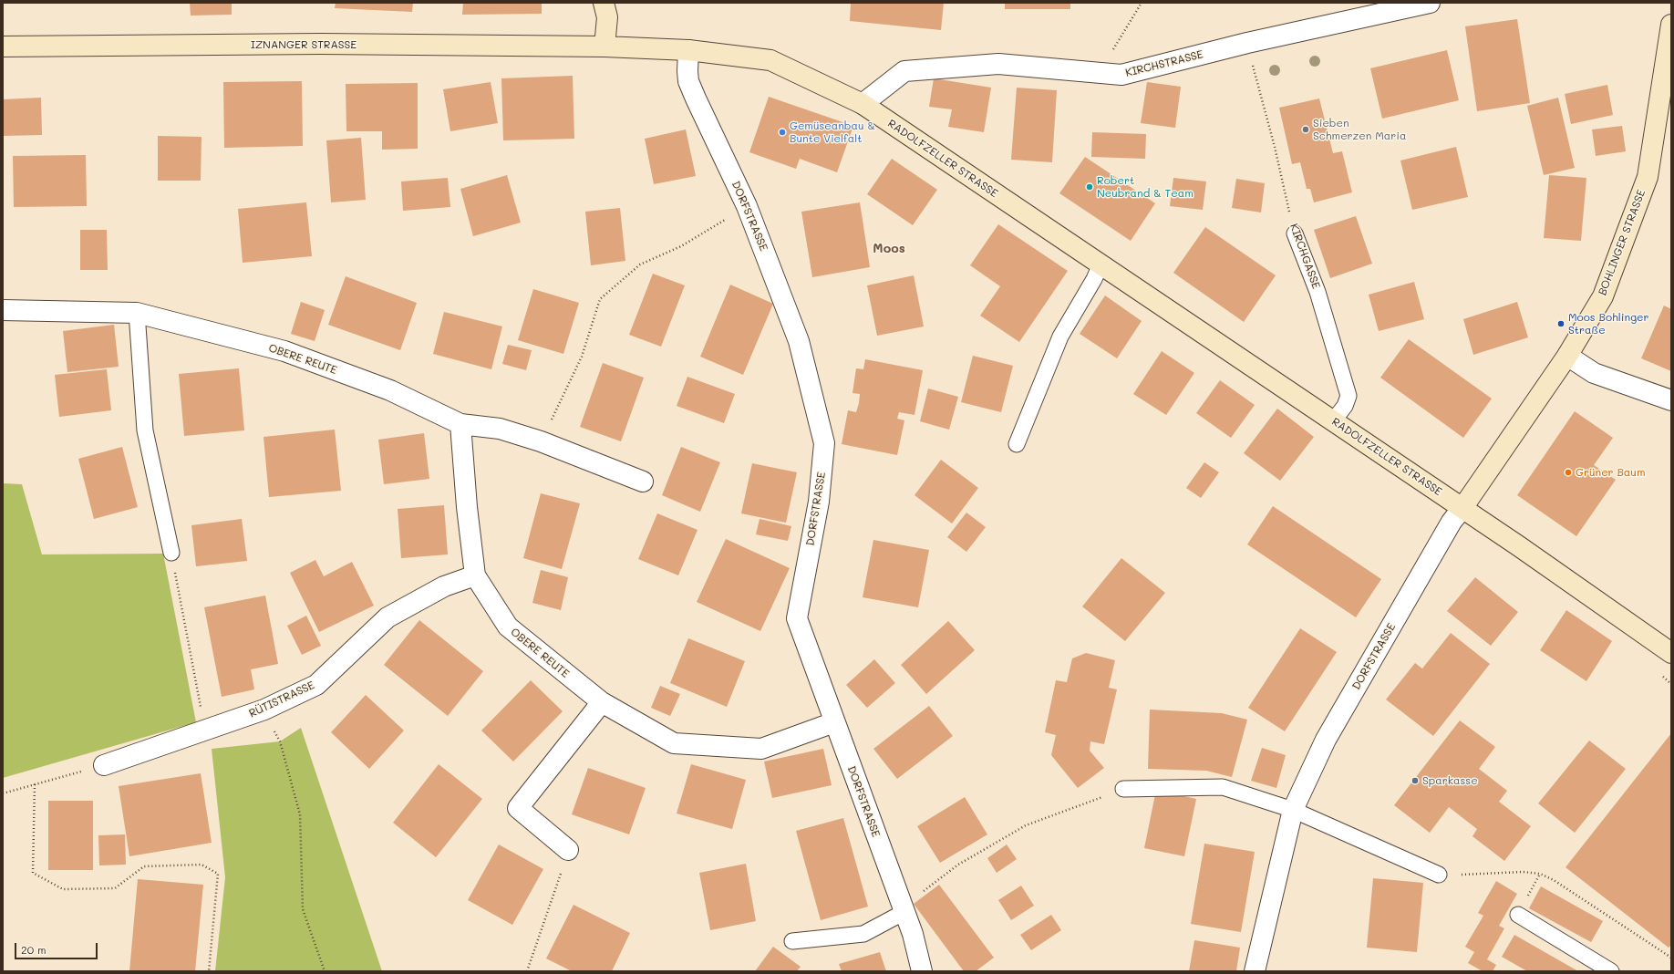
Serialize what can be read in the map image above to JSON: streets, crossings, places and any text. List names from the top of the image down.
{
  "streets": {
    "main road": ["IZNANGER STRASSE", "RADOLFZELLER STRASSE", "BOHLINGER STRASSE"],
    "street": [
      "KIRCHSTRASSE",
      "DORFSTRASSE",
      "OBERE REUTE",
      "RÜTISTRASSE"
    ],
    "lane": ["KIRCHGASSE"]
  },
  "crossings": [
    ["IZNANGER STRASSE", "RADOLFZELLER STRASSE"],
    ["KIRCHSTRASSE", "RADOLFZELLER STRASSE"],
    ["KIRCHSTRASSE", "KIRCHGASSE"],
    ["RADOLFZELLER STRASSE", "DORFSTRASSE"],
    ["RADOLFZELLER STRASSE", "BOHLINGER STRASSE"],
    ["RADOLFZELLER STRASSE", "KIRCHGASSE"],
    ["DORFSTRASSE", "BOHLINGER STRASSE"],
    ["DORFSTRASSE", "OBERE REUTE"],
    ["OBERE REUTE", "RÜTISTRASSE"]
  ],
  "districts": ["Moos"],
  "places": [
    "Sieben Schmerzen Maria",
    "Gemüseanbau & Bunte Vielfalt",
    "Robert Neubrand & Team",
    "Moos Bohlinger Straße",
    "Grüner Baum",
    "Sparkasse"
  ],
  "scale_bar": "20 m"
}
